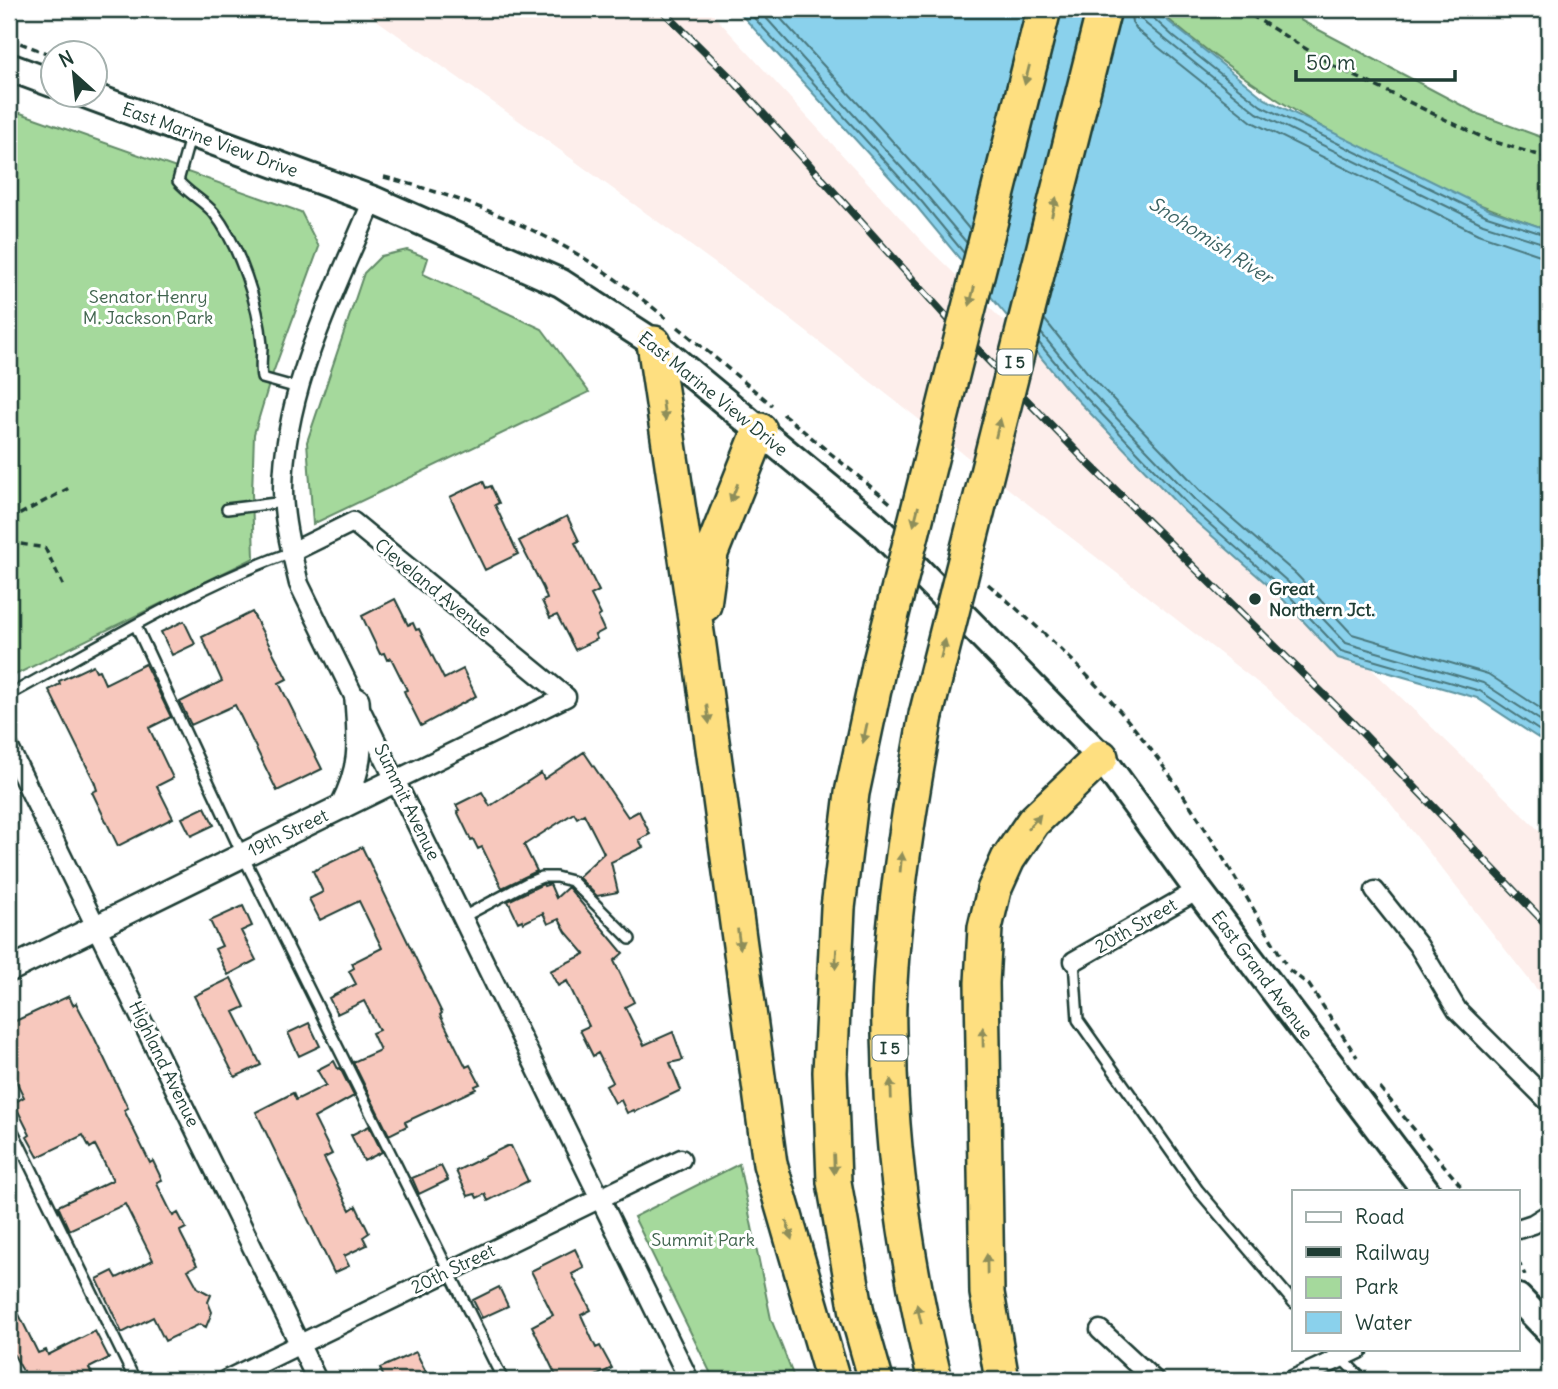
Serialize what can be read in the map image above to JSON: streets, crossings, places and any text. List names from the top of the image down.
{
  "streets": {
    "highway": ["I 5"],
    "main road": ["East Marine View Drive", "East Grand Avenue"],
    "street": [
      "Cleveland Avenue",
      "Summit Avenue",
      "19th Street",
      "20th Street",
      "Highland Avenue"
    ]
  },
  "crossings": [
    ["East Marine View Drive", "Summit Avenue"],
    ["East Marine View Drive", "East Grand Avenue"],
    ["Cleveland Avenue", "Summit Avenue"],
    ["Cleveland Avenue", "19th Street"],
    ["Summit Avenue", "19th Street"],
    ["Summit Avenue", "20th Street"],
    ["19th Street", "Highland Avenue"],
    ["20th Street", "East Grand Avenue"],
    ["20th Street", "Highland Avenue"]
  ],
  "water": ["Snohomish River"],
  "parks": ["Senator Henry M. Jackson Park", "Summit Park"],
  "places": ["Great Northern Jct."],
  "legend": [
    "Road",
    "Railway",
    "Park",
    "Water"
  ],
  "scale_bar": "50 m",
  "north": "top left"
}
